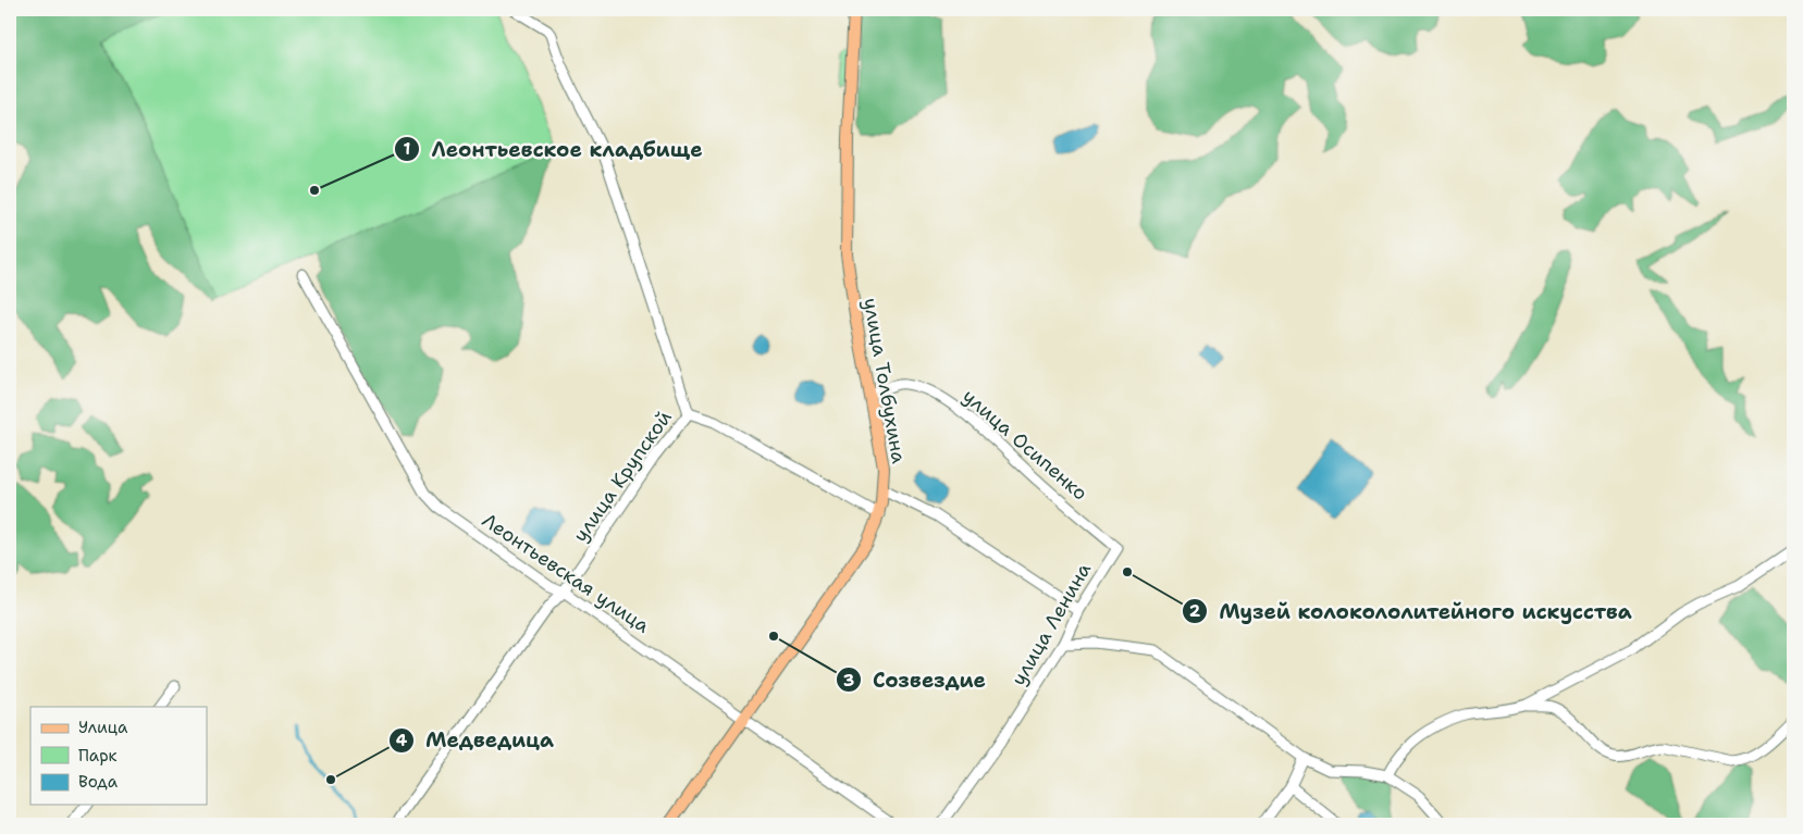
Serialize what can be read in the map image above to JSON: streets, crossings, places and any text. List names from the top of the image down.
{
  "streets": {
    "main road": ["улица Толбухина"],
    "street": [
      "улица Осипенко",
      "улица Крупской",
      "Леонтьевская улица",
      "улица Ленина"
    ]
  },
  "crossings": [
    ["улица Толбухина", "улица Осипенко"],
    ["улица Толбухина", "Леонтьевская улица"],
    ["улица Осипенко", "улица Ленина"],
    ["улица Крупской", "Леонтьевская улица"]
  ],
  "places": [
    "Леонтьевское кладбище",
    "Музей колокололитейного искусства",
    "Созвездие",
    "Медведица"
  ],
  "legend": ["Улица", "Парк", "Вода"]
}
